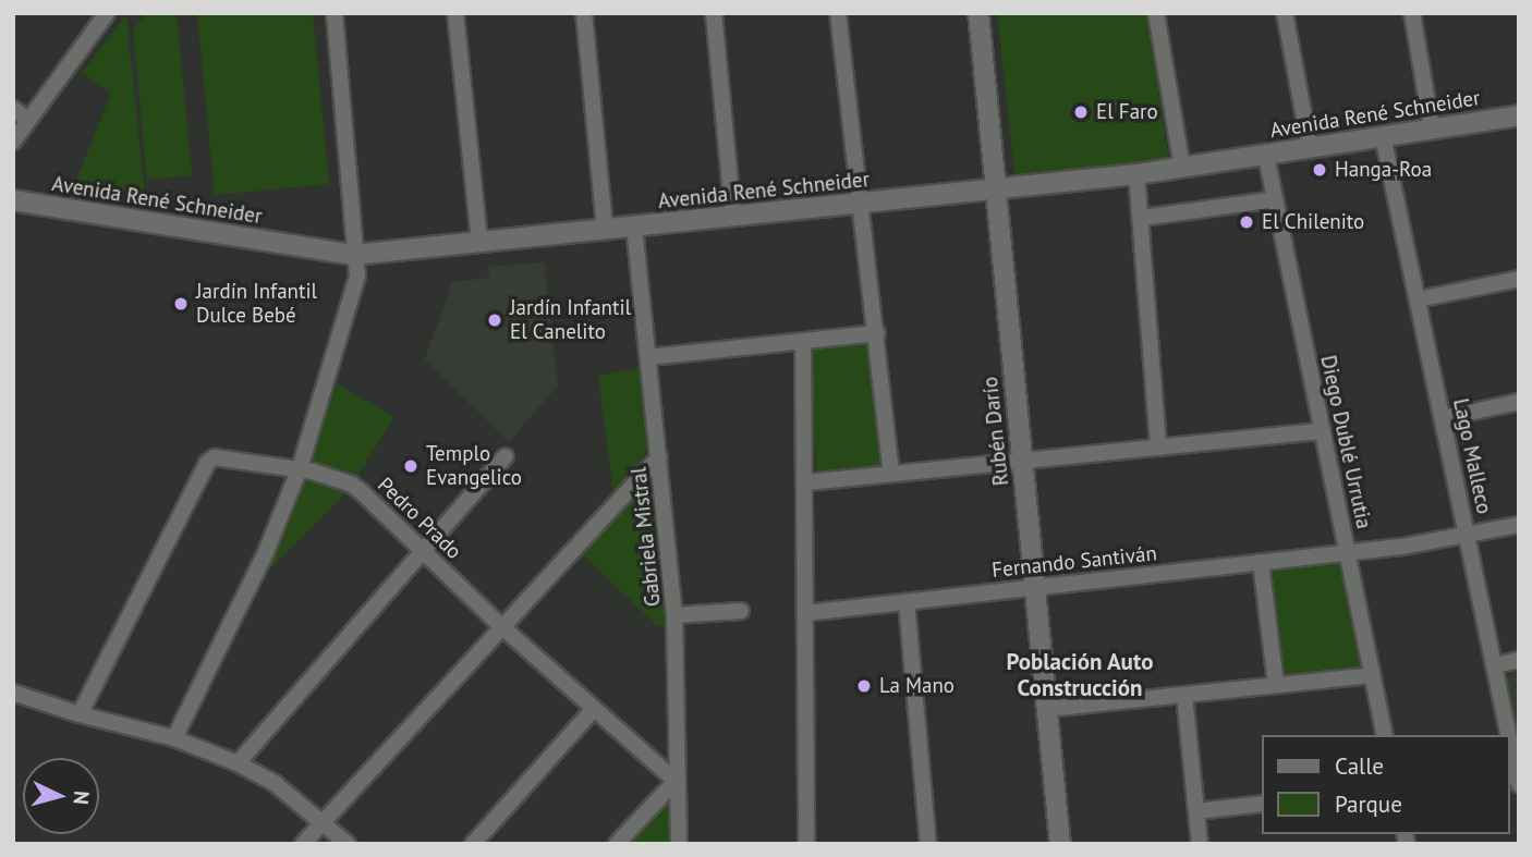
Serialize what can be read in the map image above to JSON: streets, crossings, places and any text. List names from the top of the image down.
{
  "streets": {
    "main road": ["Avenida René Schneider", "Rubén Darío"],
    "street": [
      "Diego Dublé Urrutia",
      "Lago Malleco",
      "Pedro Prado",
      "Gabriela Mistral",
      "Fernando Santiván"
    ]
  },
  "crossings": [
    ["Avenida René Schneider", "Rubén Darío"],
    ["Avenida René Schneider", "Diego Dublé Urrutia"],
    ["Avenida René Schneider", "Lago Malleco"],
    ["Avenida René Schneider", "Gabriela Mistral"],
    ["Rubén Darío", "Fernando Santiván"],
    ["Diego Dublé Urrutia", "Fernando Santiván"],
    ["Lago Malleco", "Fernando Santiván"],
    ["Pedro Prado", "Gabriela Mistral"]
  ],
  "districts": ["Población Auto Construcción"],
  "places": [
    "El Faro",
    "Hanga-Roa",
    "El Chilenito",
    "Jardín Infantil Dulce Bebé",
    "Jardín Infantil El Canelito",
    "Templo Evangelico",
    "La Mano"
  ],
  "legend": ["Calle", "Parque"],
  "north": "right"
}
